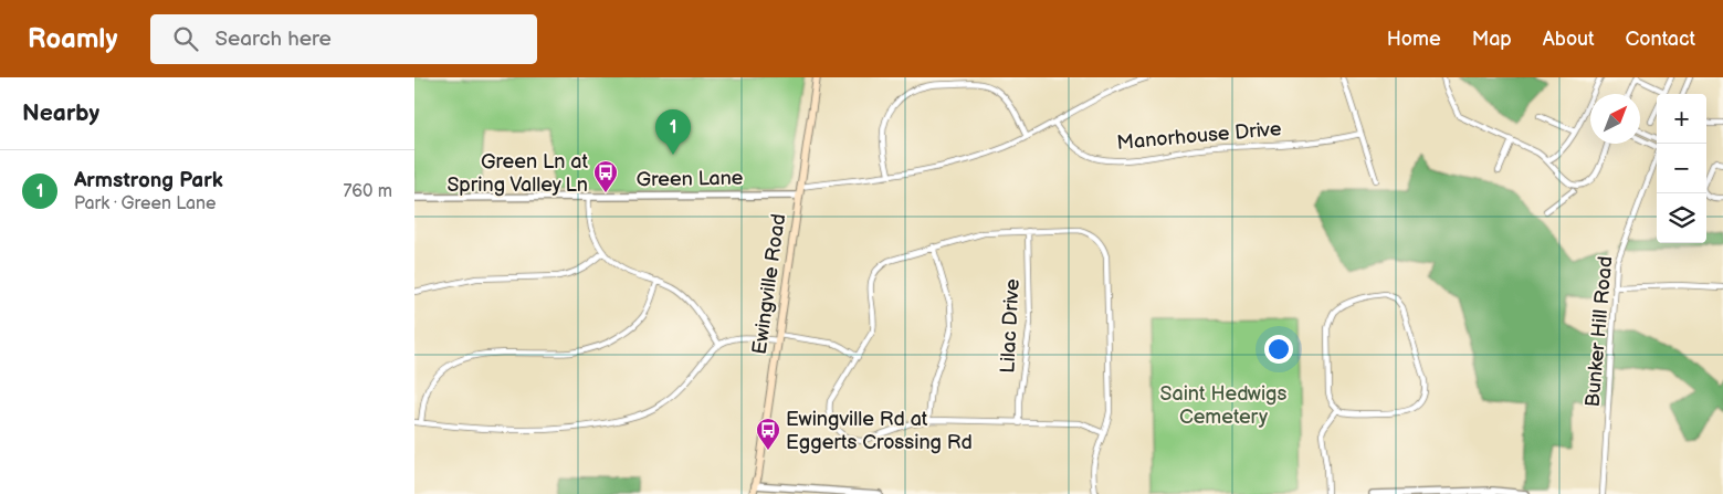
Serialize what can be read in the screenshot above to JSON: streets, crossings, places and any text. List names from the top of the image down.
{
  "streets": {
    "main road": ["Ewingville Road"],
    "street": [
      "Manorhouse Drive",
      "Green Lane",
      "Lilac Drive",
      "Bunker Hill Road"
    ]
  },
  "crossings": [
    ["Green Lane", "Ewingville Road"]
  ],
  "parks": ["Saint Hedwigs Cemetery"],
  "places": {
    "bus stop": ["Green Ln at Spring Valley Ln", "Ewingville Rd at Eggerts Crossing Rd"]
  },
  "north": "top right",
  "page": {
    "header": "Roamly",
    "search": "Search here",
    "nav": [
      "Home",
      "Map",
      "About",
      "Contact"
    ],
    "heading": "Nearby",
    "map_buttons": ["+", "−"],
    "pins": "1",
    "list": [
      {
        "mark": "1",
        "name": "Armstrong Park",
        "note": "Park · Green Lane",
        "value": "760 m"
      }
    ]
  }
}
